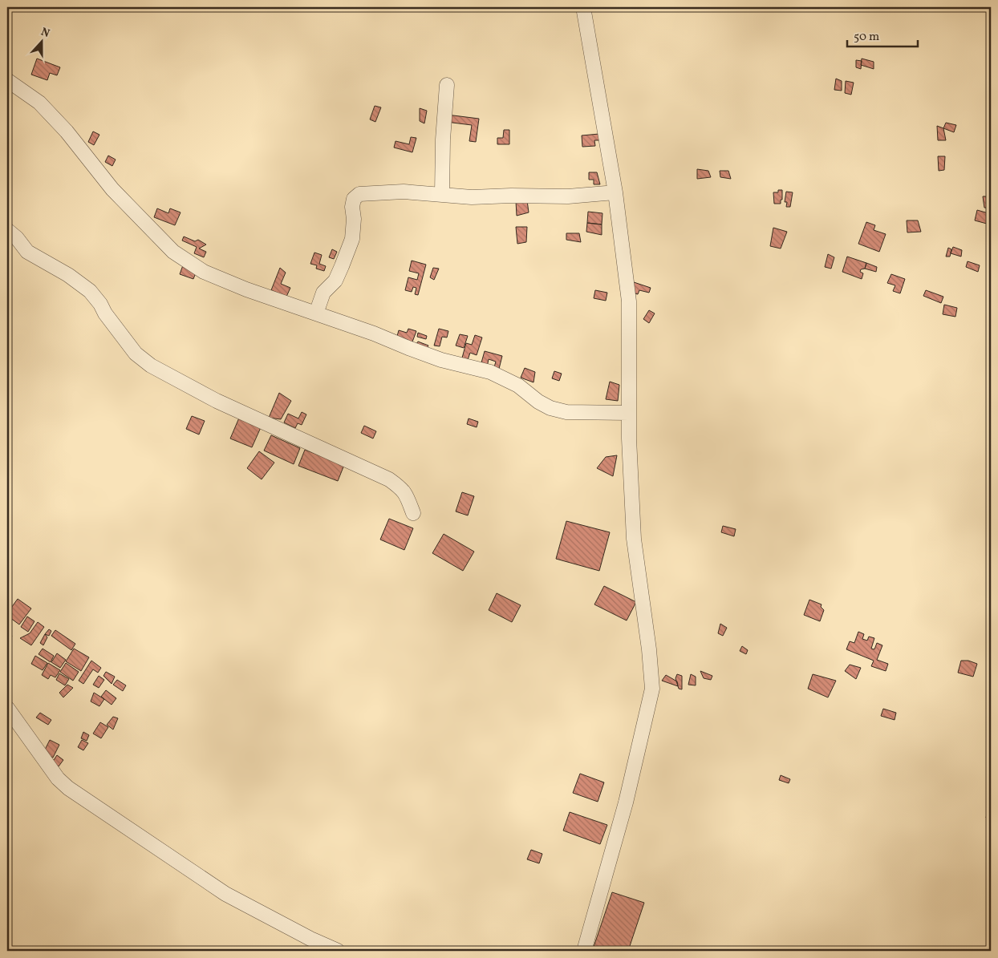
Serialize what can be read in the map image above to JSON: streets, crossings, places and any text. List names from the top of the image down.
{
  "scale_bar": "50 m",
  "north": "top"
}
